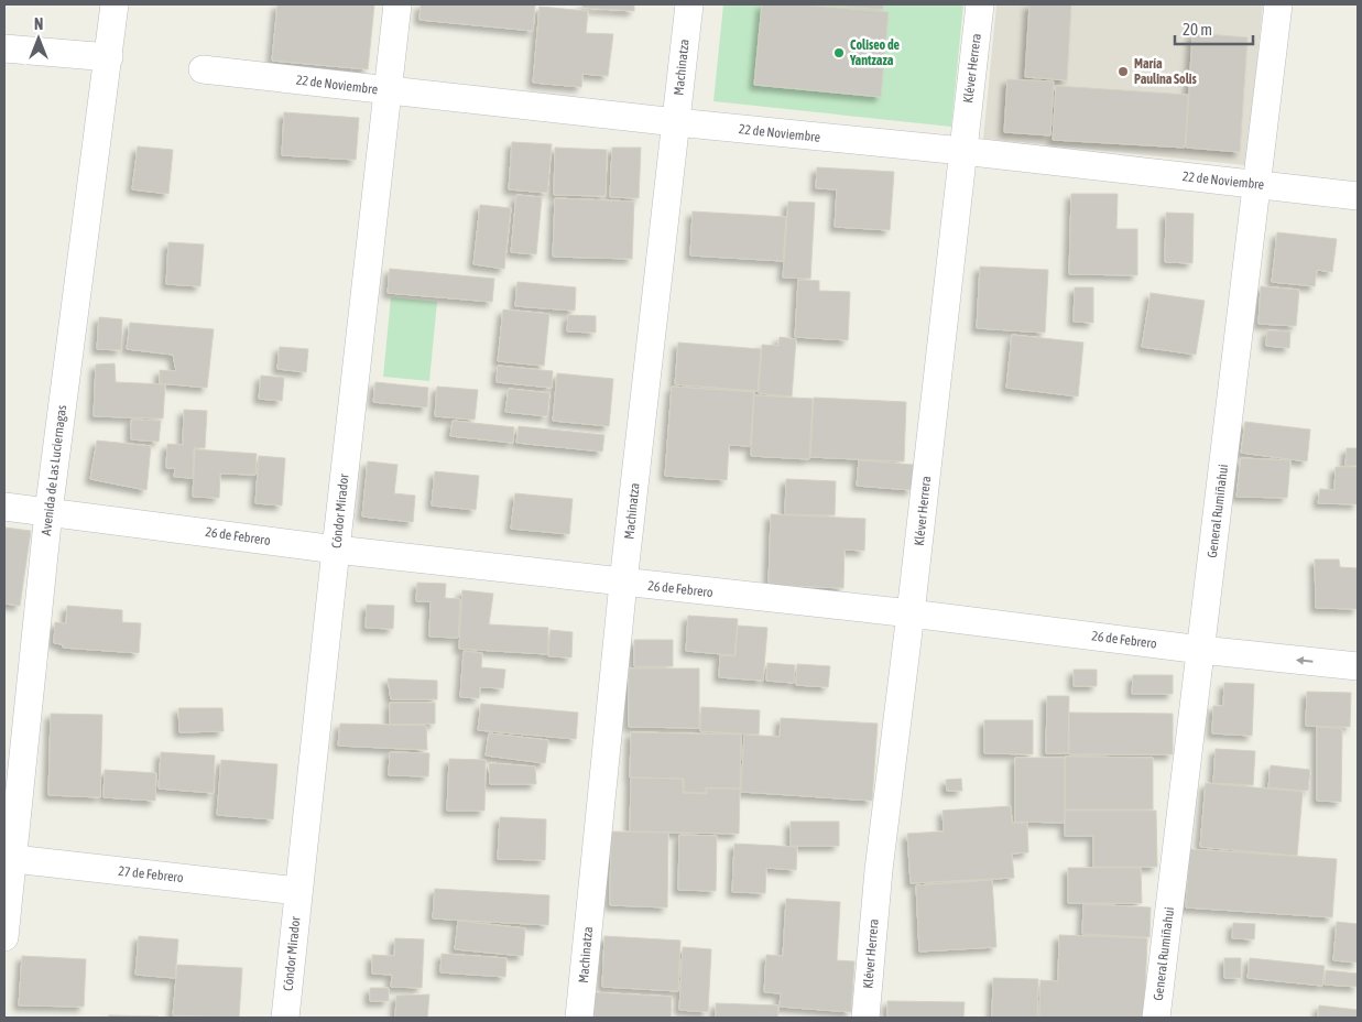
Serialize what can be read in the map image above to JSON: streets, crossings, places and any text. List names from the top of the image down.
{
  "streets": {
    "street": [
      "Machinatza",
      "Kléver Herrera",
      "22 de Noviembre",
      "Avenida de Las Luciernagas",
      "Cóndor Mirador",
      "General Rumiñahui",
      "26 de Febrero",
      "27 de Febrero"
    ]
  },
  "crossings": [
    ["Machinatza", "22 de Noviembre"],
    ["Machinatza", "26 de Febrero"],
    ["Kléver Herrera", "22 de Noviembre"],
    ["Kléver Herrera", "26 de Febrero"],
    ["22 de Noviembre", "Cóndor Mirador"],
    ["22 de Noviembre", "General Rumiñahui"],
    ["Avenida de Las Luciernagas", "26 de Febrero"],
    ["Avenida de Las Luciernagas", "27 de Febrero"],
    ["Cóndor Mirador", "26 de Febrero"],
    ["Cóndor Mirador", "27 de Febrero"],
    ["General Rumiñahui", "26 de Febrero"]
  ],
  "places": ["Coliseo de Yantzaza", "María Paulina Solis"],
  "scale_bar": "20 m",
  "north": "top"
}
